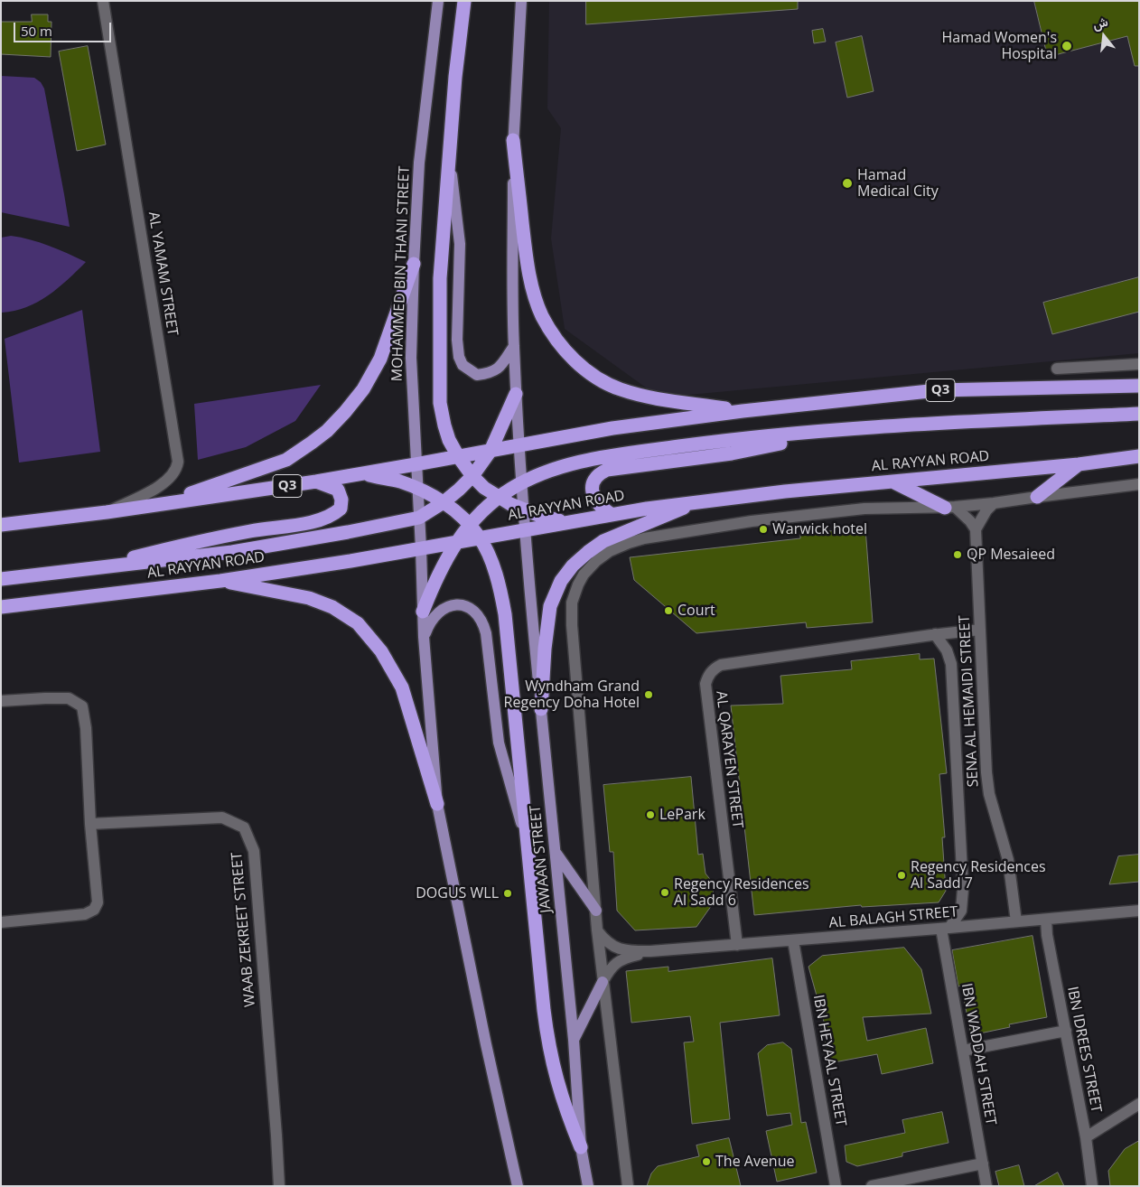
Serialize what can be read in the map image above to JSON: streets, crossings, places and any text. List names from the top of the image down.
{
  "streets": {
    "highway": ["Q3", "AL RAYYAN ROAD"],
    "main road": ["MOHAMMED BIN THANI STREET", "JAWAAN STREET"],
    "street": [
      "AL YAMAM STREET",
      "SENA AL HEMAIDI STREET",
      "AL QARAYEN STREET",
      "AL BALAGH STREET",
      "WAAB ZEKREET STREET",
      "IBN IDREES STREET",
      "IBN WADDAH STREET",
      "IBN HEYAAL STREET"
    ]
  },
  "crossings": [
    ["AL YAMAM STREET", "Q3"],
    ["MOHAMMED BIN THANI STREET", "Q3"],
    ["MOHAMMED BIN THANI STREET", "AL RAYYAN ROAD"],
    ["AL RAYYAN ROAD", "JAWAAN STREET"],
    ["SENA AL HEMAIDI STREET", "AL QARAYEN STREET"],
    ["SENA AL HEMAIDI STREET", "AL BALAGH STREET"],
    ["AL QARAYEN STREET", "AL BALAGH STREET"],
    ["AL BALAGH STREET", "IBN IDREES STREET"],
    ["AL BALAGH STREET", "IBN WADDAH STREET"],
    ["AL BALAGH STREET", "IBN HEYAAL STREET"]
  ],
  "places": [
    "Hamad Women's Hospital",
    "Hamad Medical City",
    "Warwick hotel",
    "QP Mesaieed",
    "Court",
    "Wyndham Grand Regency Doha Hotel",
    "LePark",
    "Regency Residences Al Sadd 7",
    "Regency Residences Al Sadd 6",
    "DOGUS WLL",
    "The Avenue"
  ],
  "scale_bar": "50 m",
  "north": "top"
}
